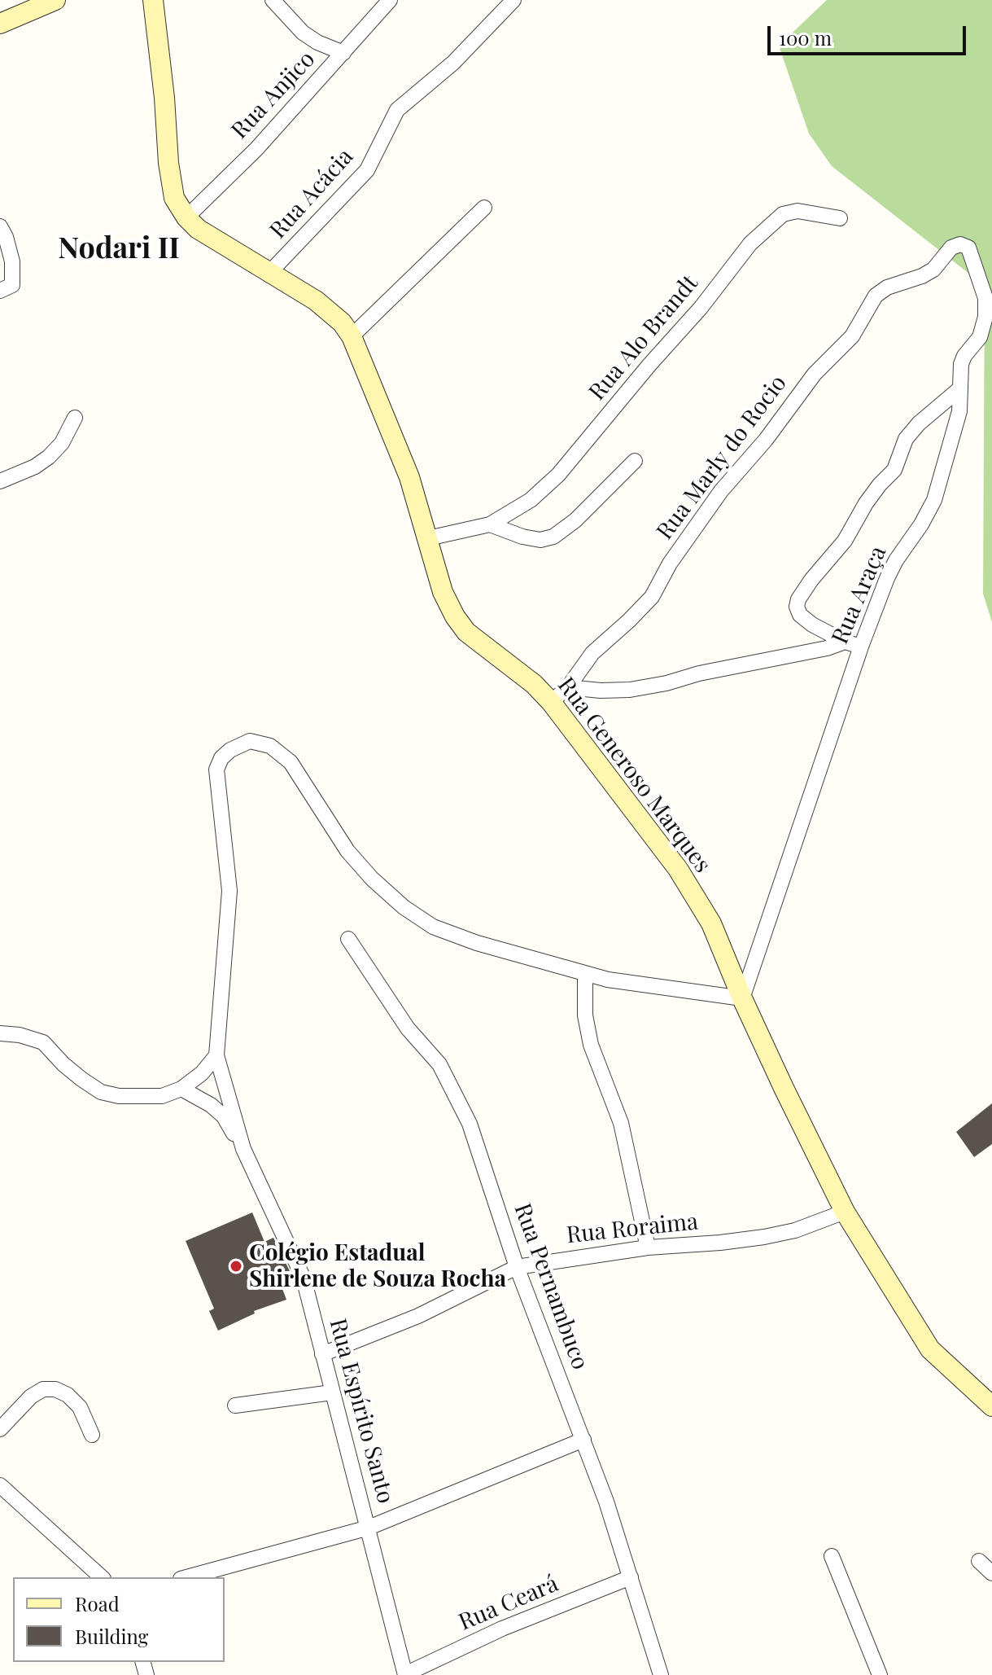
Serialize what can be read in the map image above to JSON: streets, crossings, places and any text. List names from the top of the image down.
{
  "streets": {
    "street": [
      "Rua Anjico",
      "Rua Acácia",
      "Rua Alo Brandt",
      "Rua Marly do Rocio",
      "Rua Araça",
      "Rua Generoso Marques",
      "Rua Roraima",
      "Rua Pernambuco",
      "Rua Espírito Santo",
      "Rua Ceará"
    ]
  },
  "crossings": [
    ["Rua Anjico", "Rua Generoso Marques"],
    ["Rua Acácia", "Rua Generoso Marques"],
    ["Rua Alo Brandt", "Rua Generoso Marques"],
    ["Rua Marly do Rocio", "Rua Araça"],
    ["Rua Marly do Rocio", "Rua Generoso Marques"],
    ["Rua Araça", "Rua Generoso Marques"],
    ["Rua Generoso Marques", "Rua Roraima"],
    ["Rua Roraima", "Rua Pernambuco"],
    ["Rua Roraima", "Rua Espírito Santo"],
    ["Rua Pernambuco", "Rua Ceará"],
    ["Rua Espírito Santo", "Rua Ceará"]
  ],
  "districts": ["Nodari II"],
  "places": ["Colégio Estadual Shirlene de Souza Rocha"],
  "legend": ["Road", "Building"],
  "scale_bar": "100 m"
}
